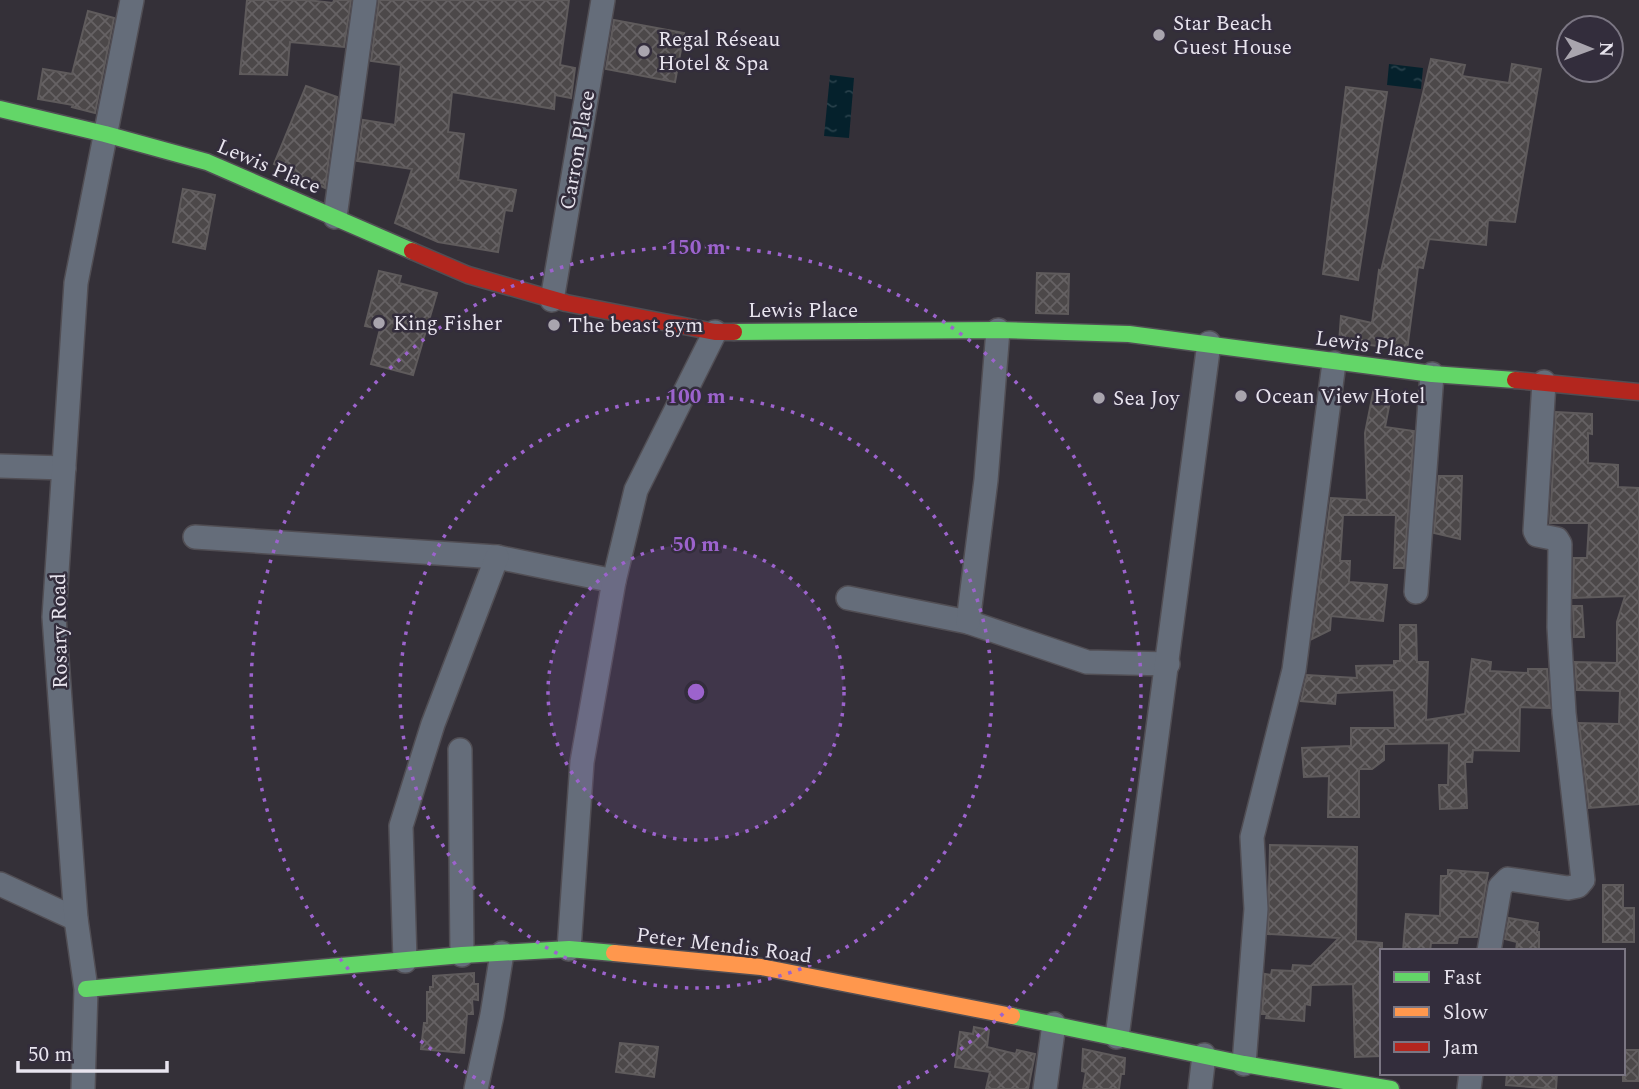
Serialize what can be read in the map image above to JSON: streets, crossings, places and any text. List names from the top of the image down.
{
  "streets": {
    "street": [
      "Carron Place",
      "Lewis Place",
      "Rosary Road",
      "Peter Mendis Road"
    ]
  },
  "crossings": [
    ["Carron Place", "Lewis Place"],
    ["Lewis Place", "Rosary Road"],
    ["Rosary Road", "Peter Mendis Road"]
  ],
  "places": [
    "Star Beach Guest House",
    "Regal Réseau Hotel & Spa",
    "King Fisher",
    "The beast gym",
    "Ocean View Hotel",
    "Sea Joy"
  ],
  "legend": ["Fast", "Slow", "Jam"],
  "scale_bar": "50 m",
  "north": "right",
  "rings": ["150 m", "100 m", "50 m"]
}
